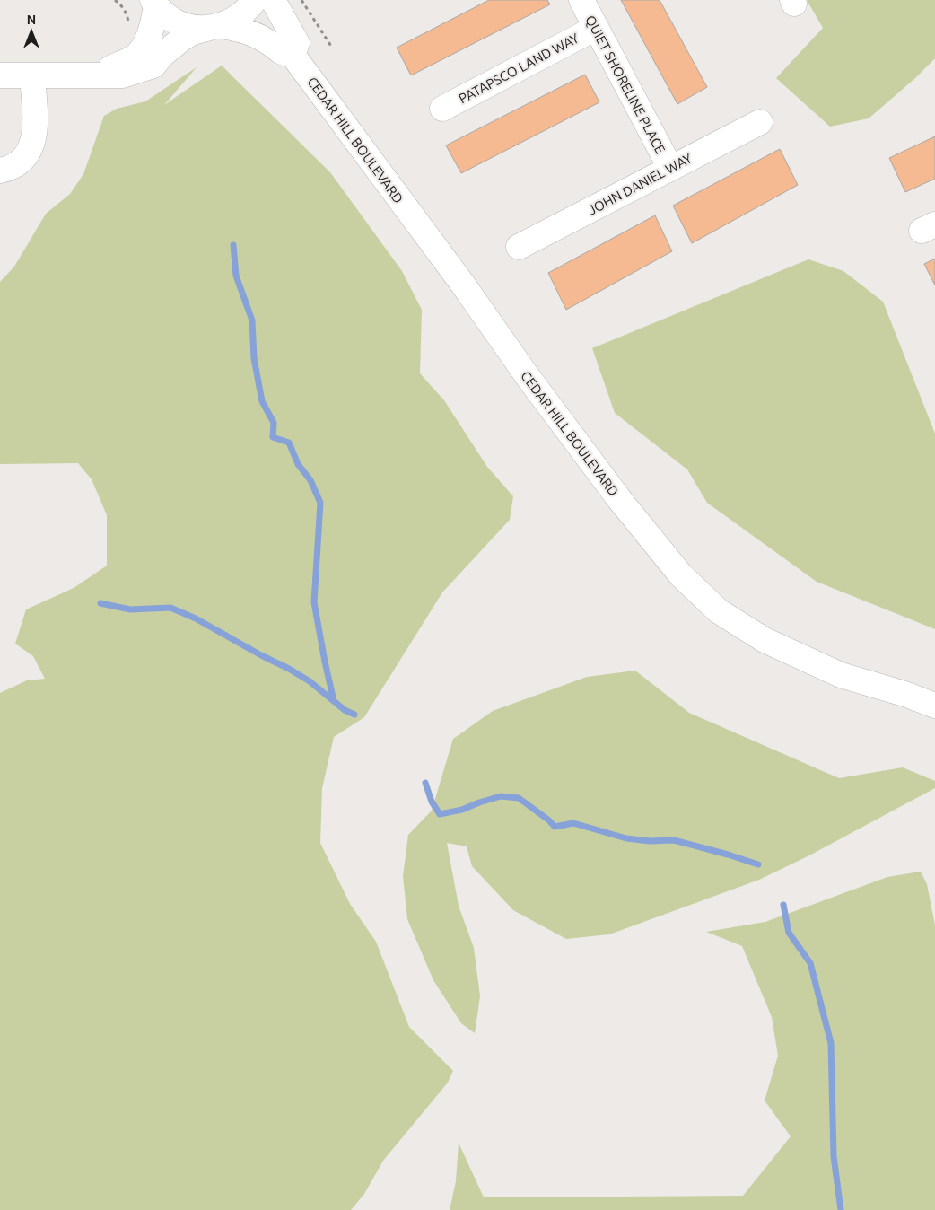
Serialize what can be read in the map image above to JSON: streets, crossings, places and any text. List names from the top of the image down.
{
  "streets": {
    "street": [
      "PATAPSCO LAND WAY",
      "QUIET SHORELINE PLACE",
      "CEDAR HILL BOULEVARD",
      "JOHN DANIEL WAY"
    ]
  },
  "crossings": [
    ["PATAPSCO LAND WAY", "QUIET SHORELINE PLACE"],
    ["QUIET SHORELINE PLACE", "JOHN DANIEL WAY"]
  ],
  "north": "top"
}
